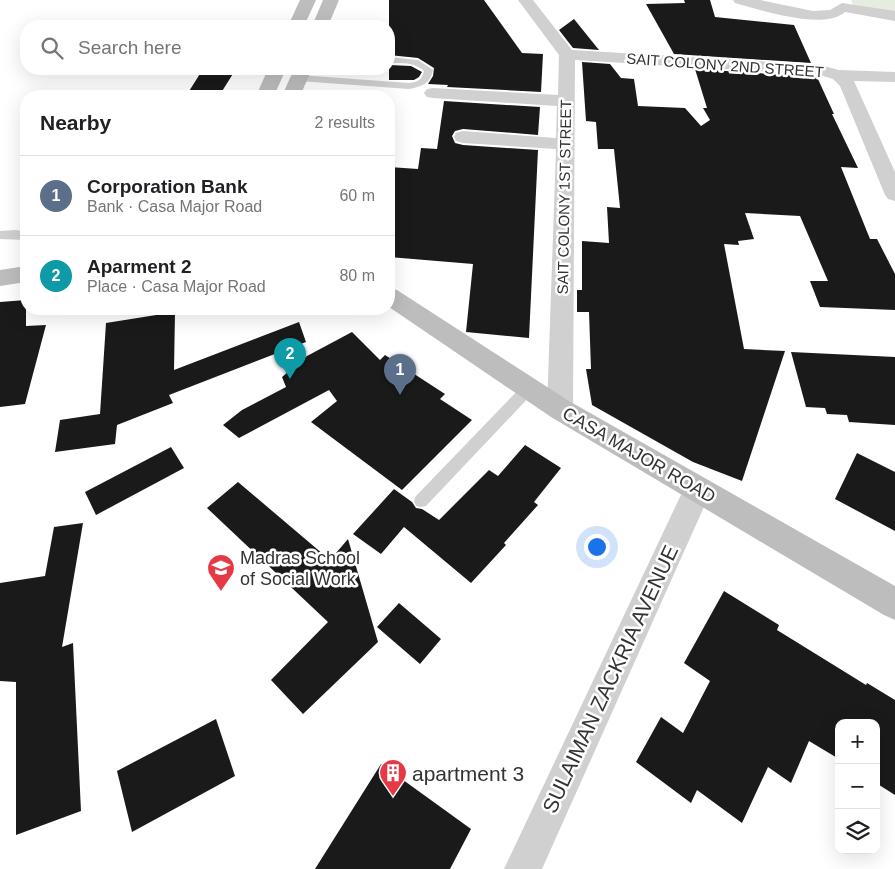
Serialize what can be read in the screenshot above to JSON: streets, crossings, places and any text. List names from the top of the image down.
{
  "streets": {
    "main road": ["CASA MAJOR ROAD"],
    "street": ["SAIT COLONY 2ND STREET", "SAIT COLONY 1ST STREET", "SULAIMAN ZACKRIA AVENUE"]
  },
  "crossings": [
    ["SAIT COLONY 2ND STREET", "SAIT COLONY 1ST STREET"],
    ["SAIT COLONY 1ST STREET", "CASA MAJOR ROAD"],
    ["CASA MAJOR ROAD", "SULAIMAN ZACKRIA AVENUE"]
  ],
  "places": {
    "school or university": ["Madras School of Social Work"],
    "building": ["apartment 3"]
  },
  "page": {
    "search": "Search here",
    "heading": ["Nearby", "2 results"],
    "list": [
      {
        "mark": "1",
        "name": "Corporation Bank",
        "note": "Bank · Casa Major Road",
        "value": "60 m"
      },
      {
        "mark": "2",
        "name": "Aparment 2",
        "note": "Place · Casa Major Road",
        "value": "80 m"
      }
    ],
    "pins": ["2", "1"],
    "map_buttons": ["+", "−"]
  }
}
